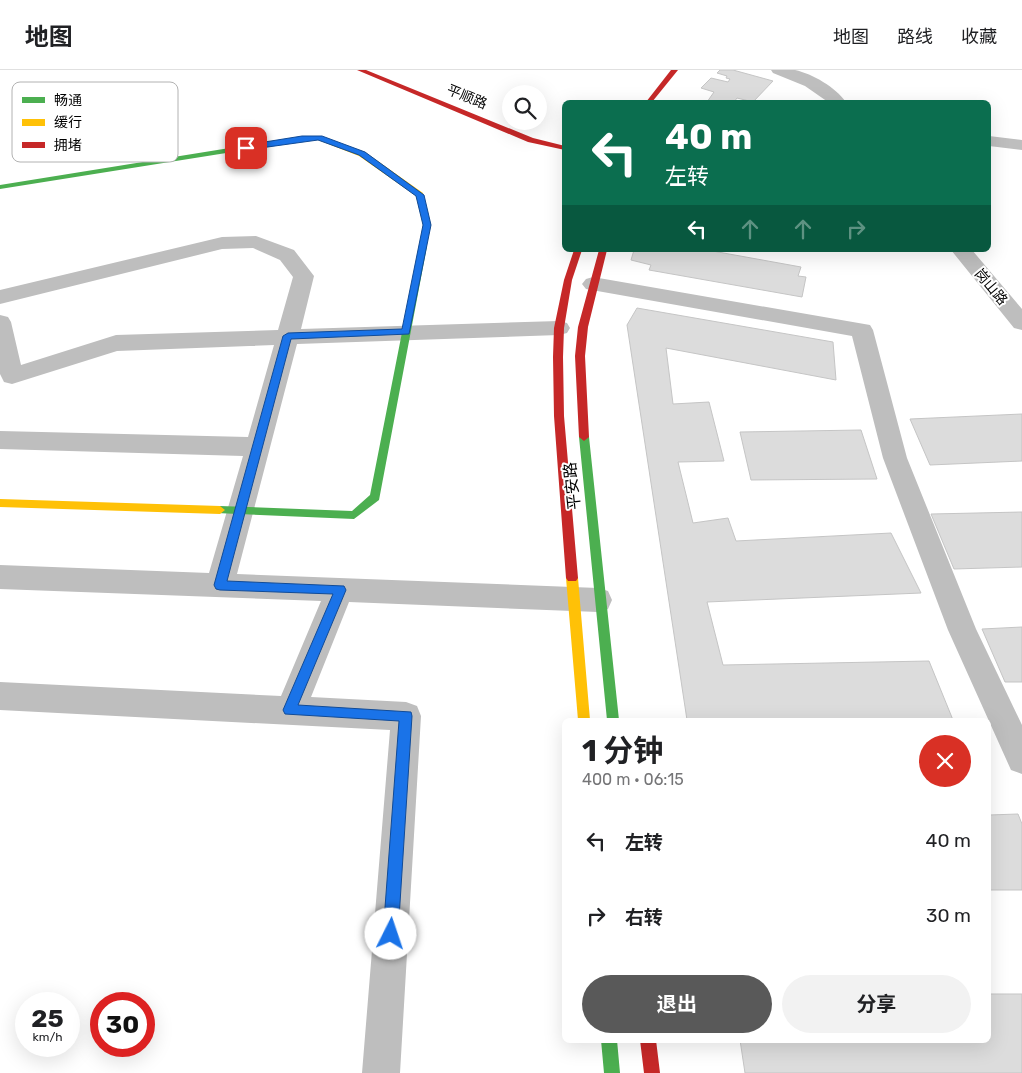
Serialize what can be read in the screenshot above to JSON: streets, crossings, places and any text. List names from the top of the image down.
{
  "streets": {
    "main road": ["平顺路", "平安路"],
    "street": ["岗山路"]
  },
  "legend": ["畅通", "缓行", "拥堵"],
  "page": {
    "header": "地图",
    "nav": ["地图", "路线", "收藏"],
    "turn": ["40 m", "左转"],
    "heading": ["1 分钟", "400 m · 06:15"],
    "list": [
      {
        "name": "左转",
        "value": "40 m"
      },
      {
        "name": "右转",
        "value": "30 m"
      }
    ],
    "buttons": ["退出", "分享"],
    "speed": "25 km/h",
    "limit": "30"
  }
}
